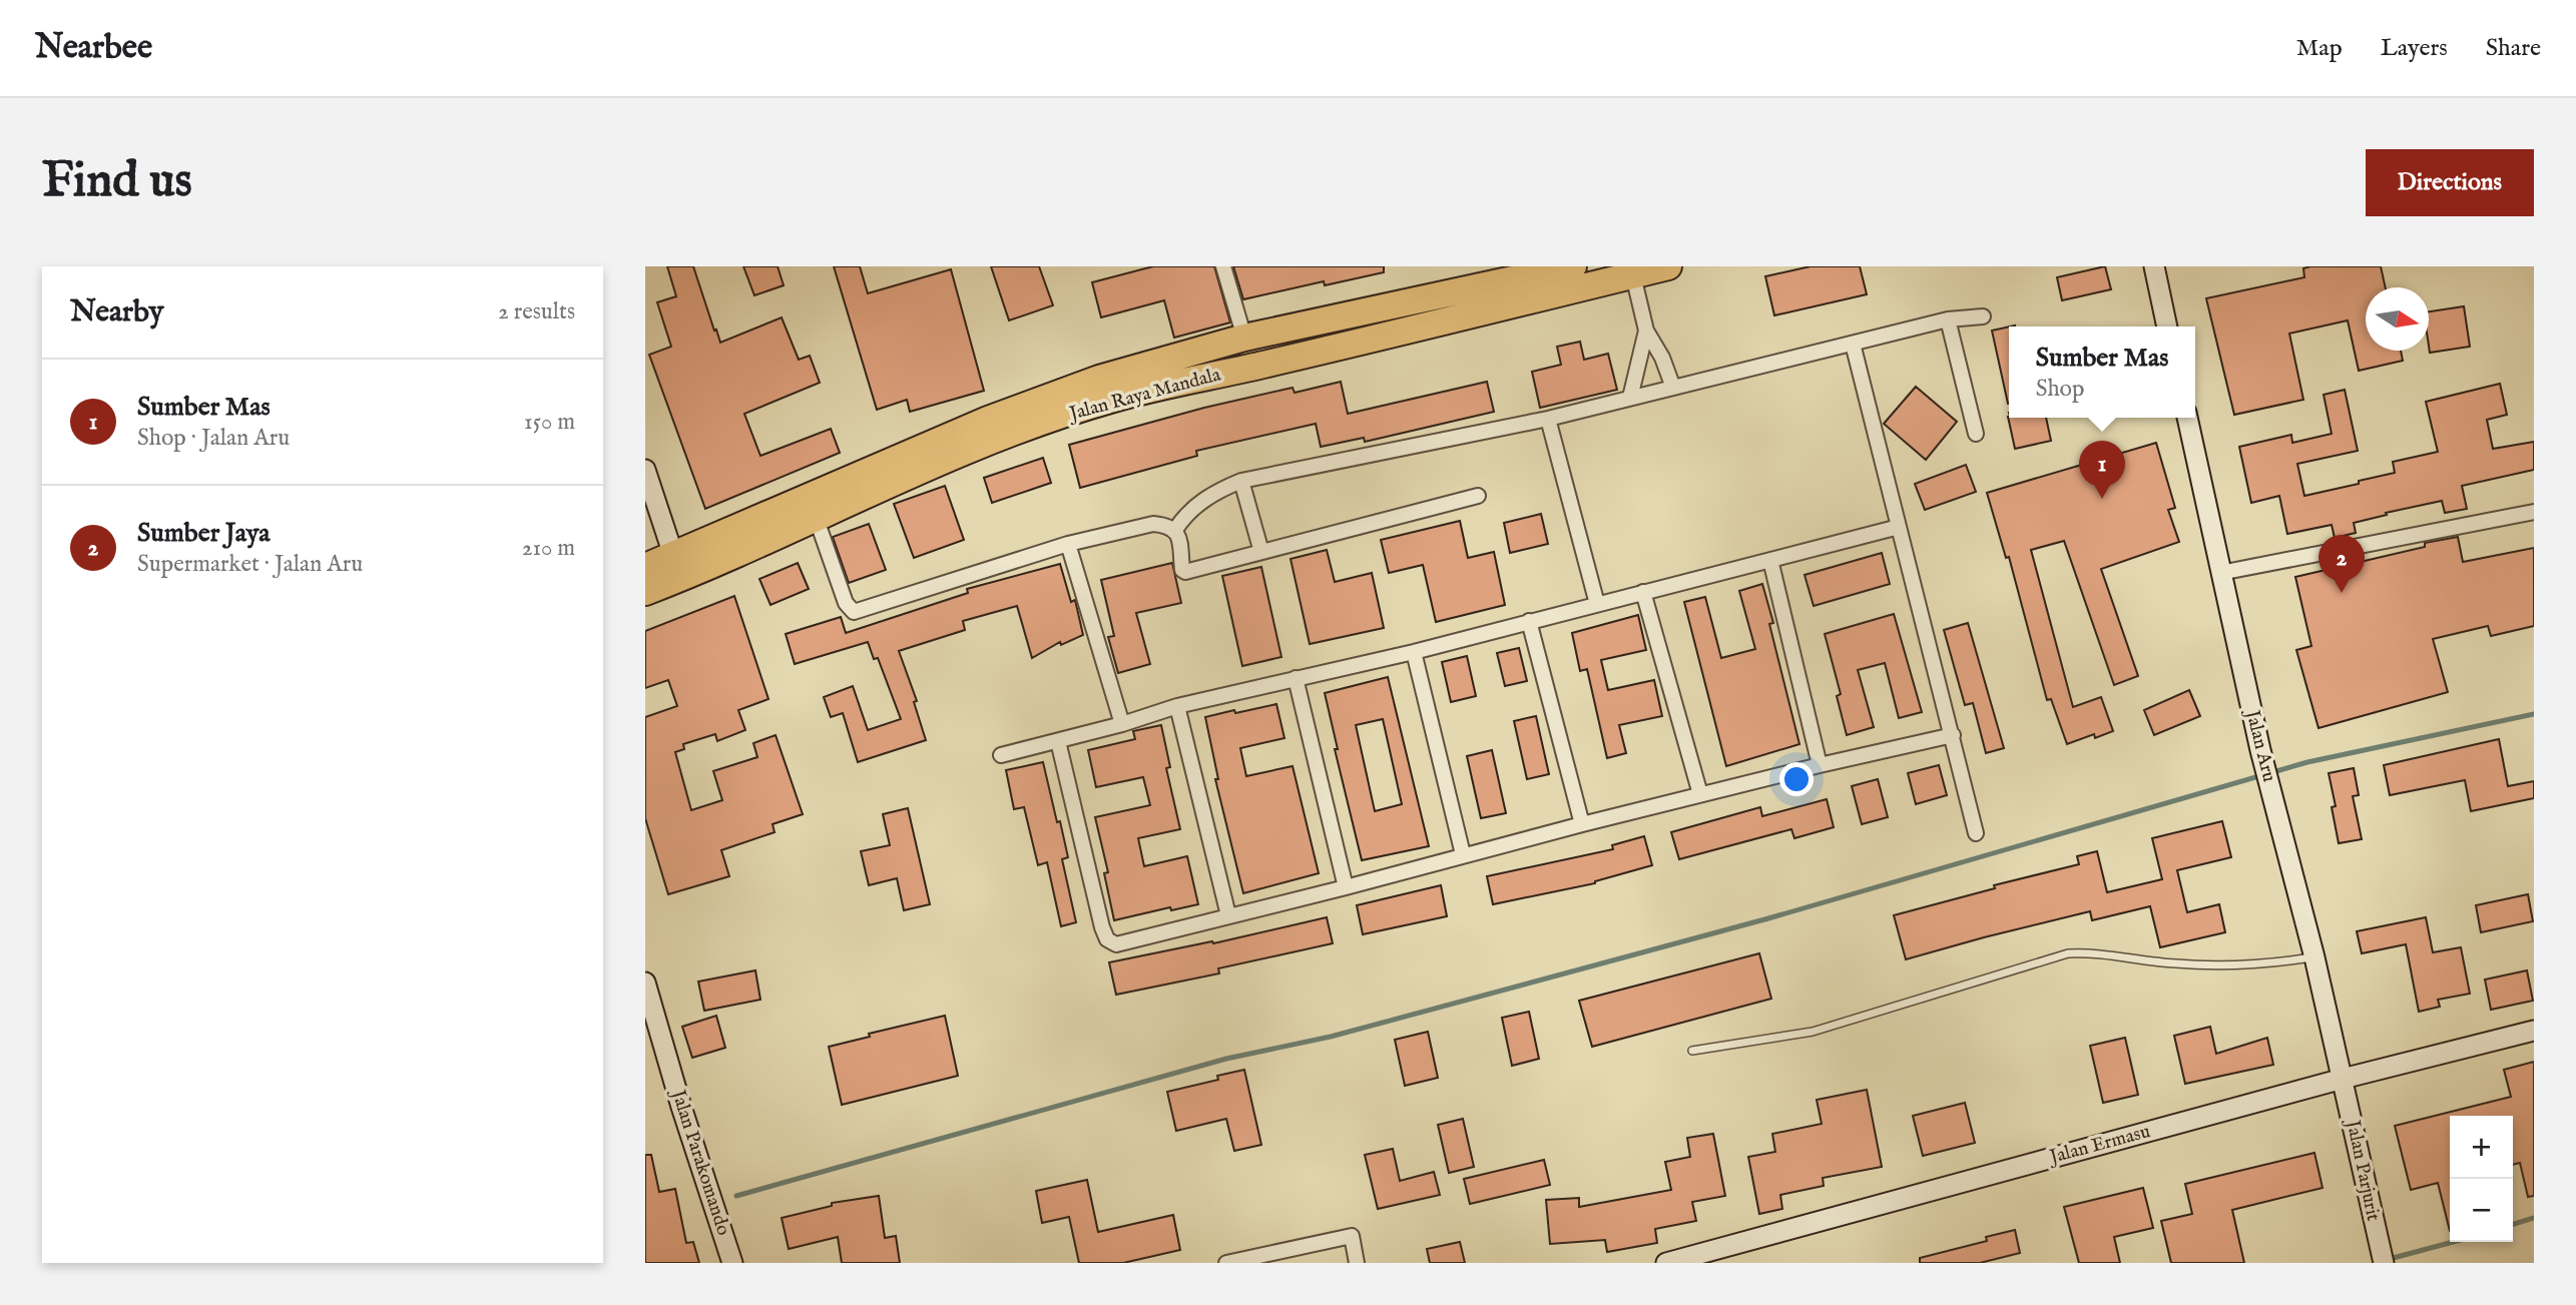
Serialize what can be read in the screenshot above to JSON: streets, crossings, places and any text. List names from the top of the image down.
{
  "streets": {
    "highway": ["Jalan Raya Mandala"],
    "street": [
      "Jalan Aru",
      "Jalan Ermasu",
      "Jalan Parakomando",
      "Jalan Parjurit"
    ]
  },
  "crossings": [
    ["Jalan Aru", "Jalan Ermasu"],
    ["Jalan Aru", "Jalan Parjurit"],
    ["Jalan Ermasu", "Jalan Parjurit"]
  ],
  "north": "right",
  "page": {
    "header": "Nearbee",
    "nav": ["Map", "Layers", "Share"],
    "buttons": "Directions",
    "title": "Find us",
    "heading": ["Nearby", "2 results"],
    "popup": ["Sumber Mas", "Shop"],
    "list": [
      {
        "mark": "1",
        "name": "Sumber Mas",
        "note": "Shop · Jalan Aru",
        "value": "150 m"
      },
      {
        "mark": "2",
        "name": "Sumber Jaya",
        "note": "Supermarket · Jalan Aru",
        "value": "210 m"
      }
    ],
    "pins": ["1", "2"],
    "map_buttons": ["+", "−"]
  }
}
